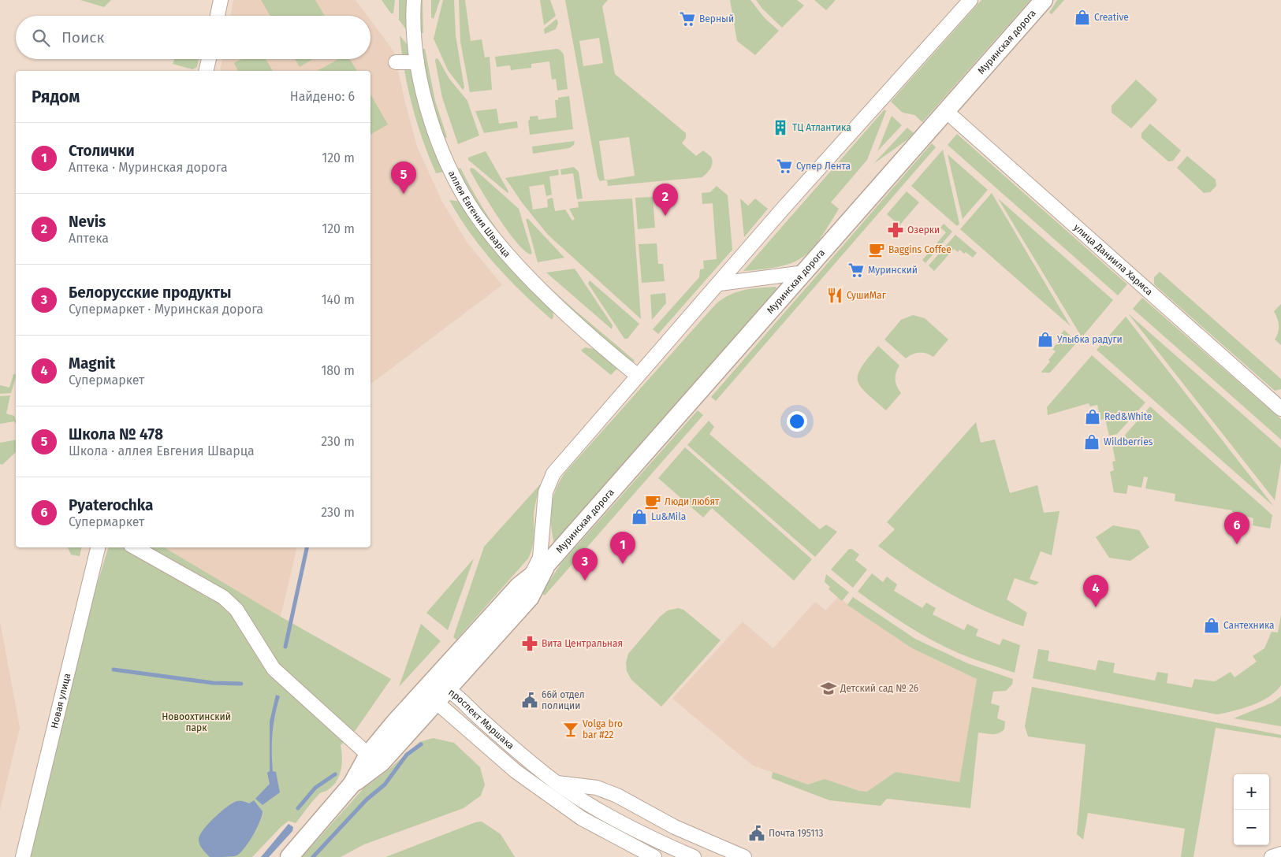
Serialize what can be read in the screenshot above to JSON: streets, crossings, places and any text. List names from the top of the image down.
{
  "streets": {
    "street": [
      "Муринская дорога",
      "аллея Евгения Шварца",
      "улица Даниила Хармса",
      "Новая улица",
      "проспект Маршака"
    ]
  },
  "crossings": [
    ["Муринская дорога", "улица Даниила Хармса"],
    ["Муринская дорога", "проспект Маршака"]
  ],
  "parks": ["Новоохтинский парк"],
  "places": {
    "shop": [
      "Creative",
      "Улыбка радуги",
      "Red&White",
      "Wildberries",
      "Lu&Mila",
      "Сантехника"
    ],
    "supermarket": ["Верный", "Супер Лента", "Муринский"],
    "building": ["ТЦ Атлантика"],
    "pharmacy": ["Озерки", "Вита Центральная"],
    "cafe": ["Baggins Coffee", "Люди любят"],
    "restaurant": ["СушиМаг"],
    "school or university": ["Детский сад № 26"],
    "public building": ["66й отдел полиции", "Почта 195113"],
    "bar": ["Volga bro bar #22"]
  },
  "page": {
    "search": "Поиск",
    "heading": ["Рядом", "Найдено: 6"],
    "list": [
      {
        "mark": "1",
        "name": "Столички",
        "note": "Аптека · Муринская дорога",
        "value": "120 m"
      },
      {
        "mark": "2",
        "name": "Nevis",
        "note": "Аптека",
        "value": "120 m"
      },
      {
        "mark": "3",
        "name": "Белорусские продукты",
        "note": "Супермаркет · Муринская дорога",
        "value": "140 m"
      },
      {
        "mark": "4",
        "name": "Magnit",
        "note": "Супермаркет",
        "value": "180 m"
      },
      {
        "mark": "5",
        "name": "Школа № 478",
        "note": "Школа · аллея Евгения Шварца",
        "value": "230 m"
      },
      {
        "mark": "6",
        "name": "Pyaterochka",
        "note": "Супермаркет",
        "value": "230 m"
      }
    ],
    "pins": [
      "5",
      "2",
      "6",
      "1",
      "3",
      "4"
    ],
    "map_buttons": ["+", "−"]
  }
}
